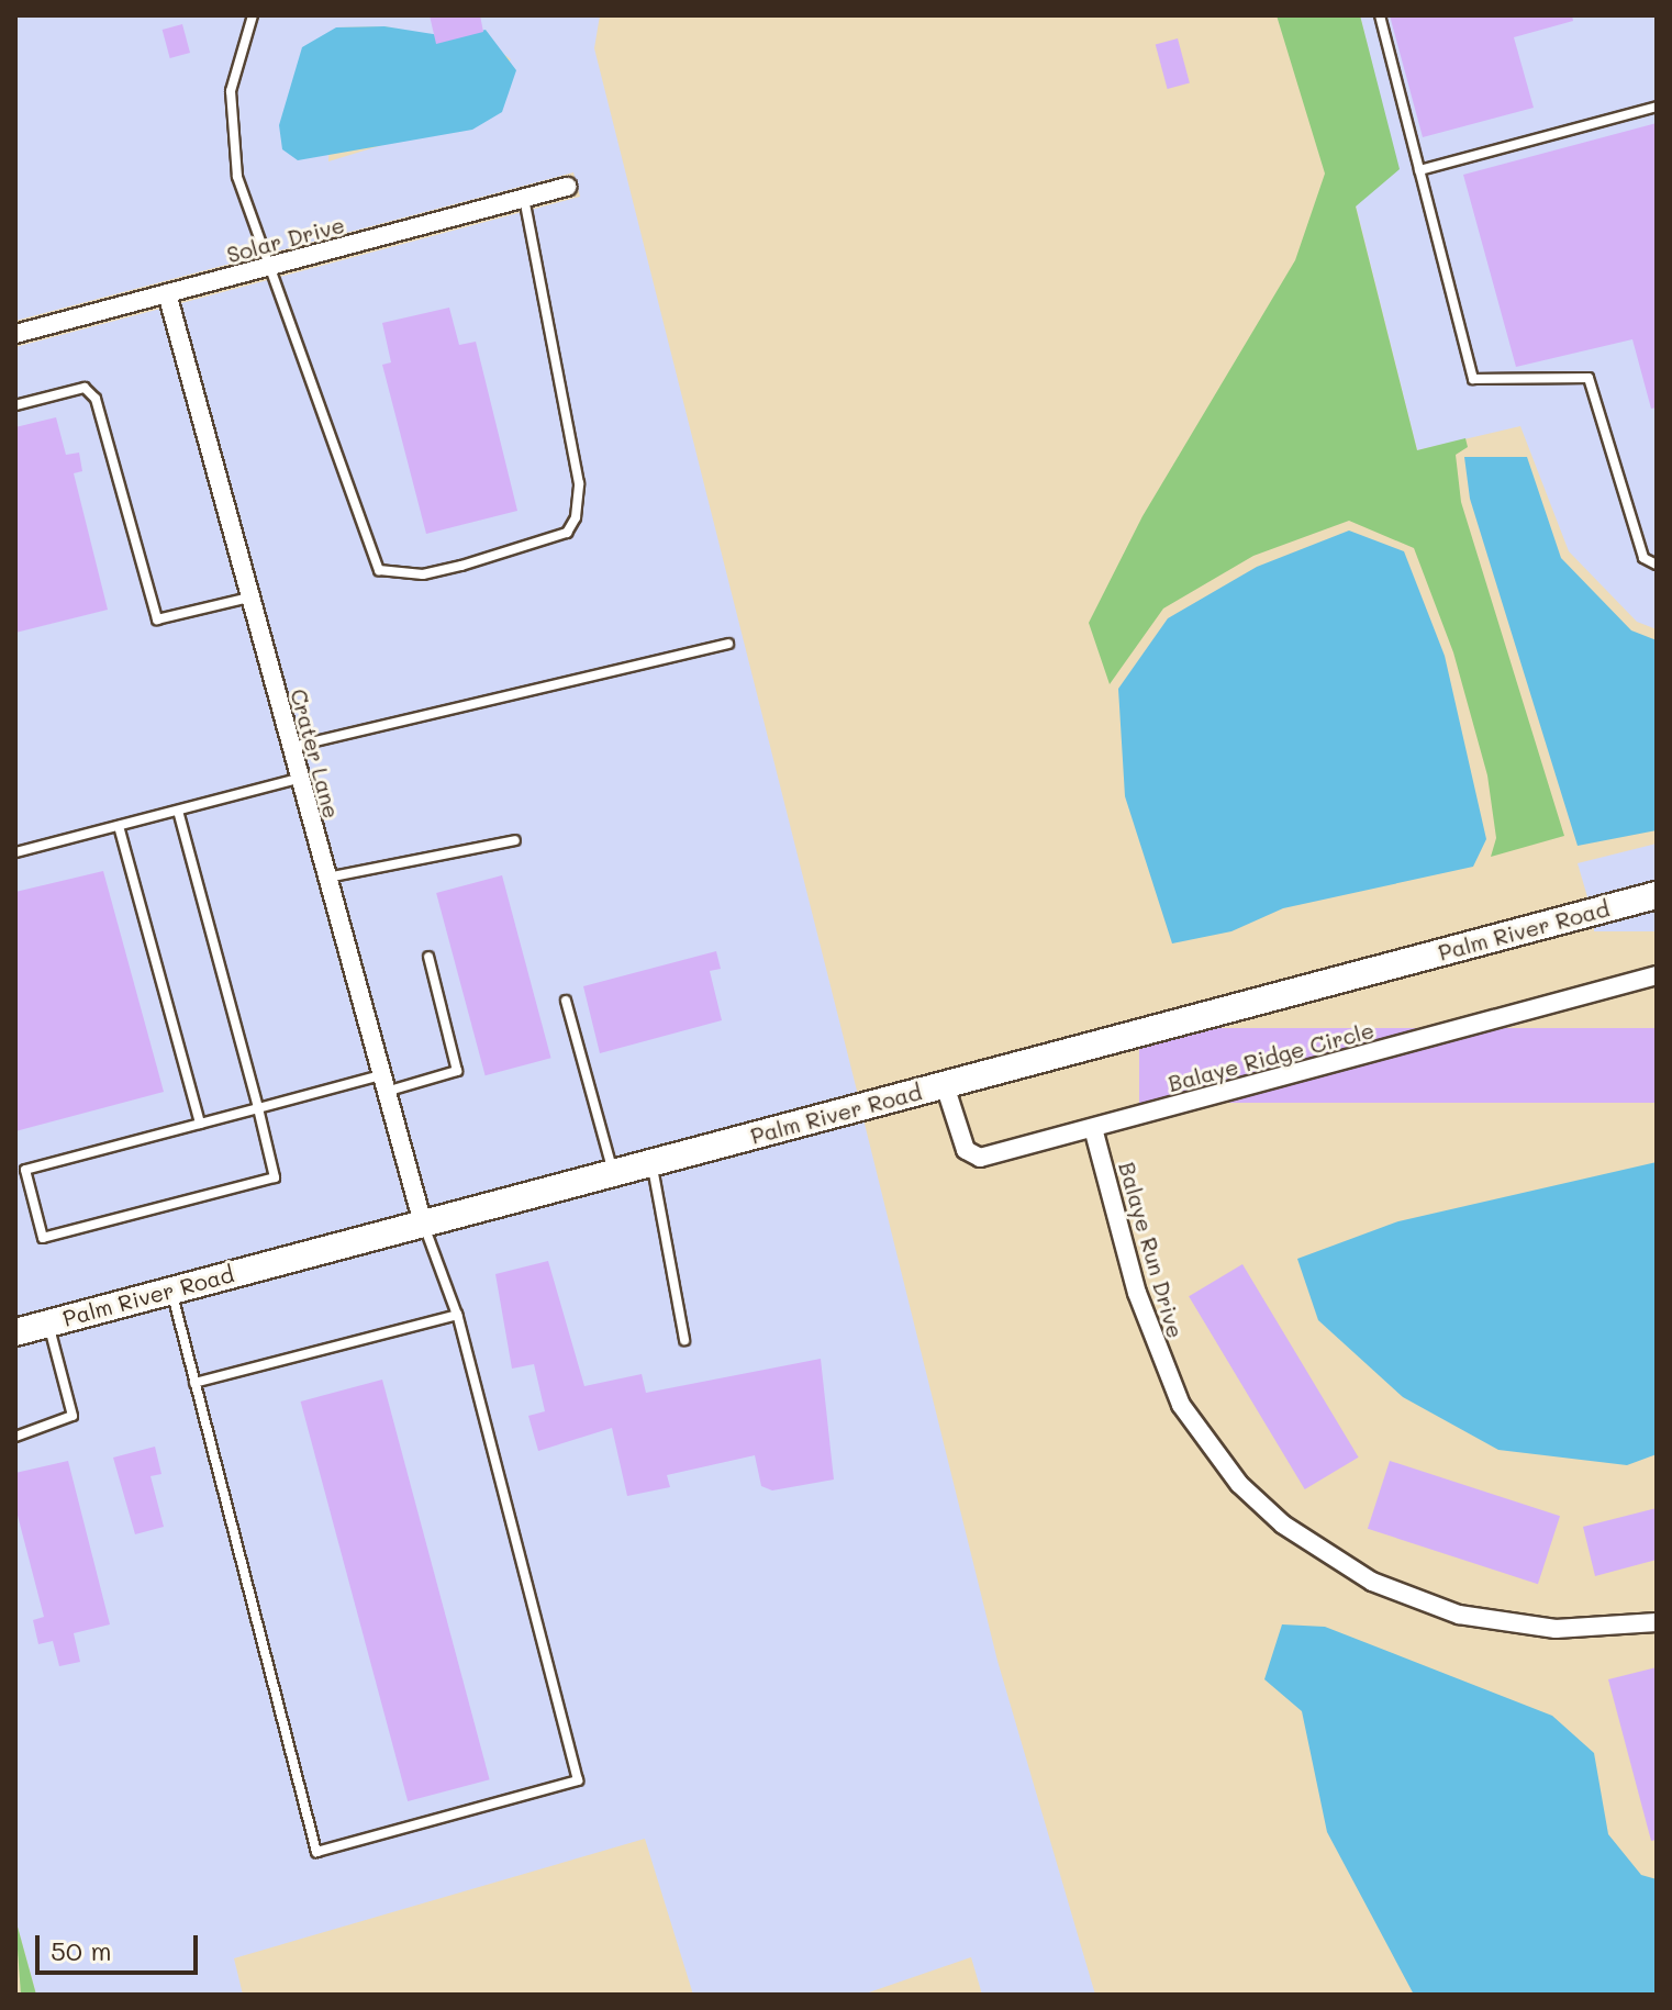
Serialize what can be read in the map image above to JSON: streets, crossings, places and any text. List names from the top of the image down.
{
  "streets": {
    "street": [
      "Solar Drive",
      "Crater Lane",
      "Palm River Road",
      "Balaye Ridge Circle",
      "Balaye Run Drive"
    ]
  },
  "crossings": [
    ["Solar Drive", "Crater Lane"],
    ["Crater Lane", "Palm River Road"],
    ["Palm River Road", "Balaye Ridge Circle"],
    ["Balaye Ridge Circle", "Balaye Run Drive"]
  ],
  "scale_bar": "50 m"
}
